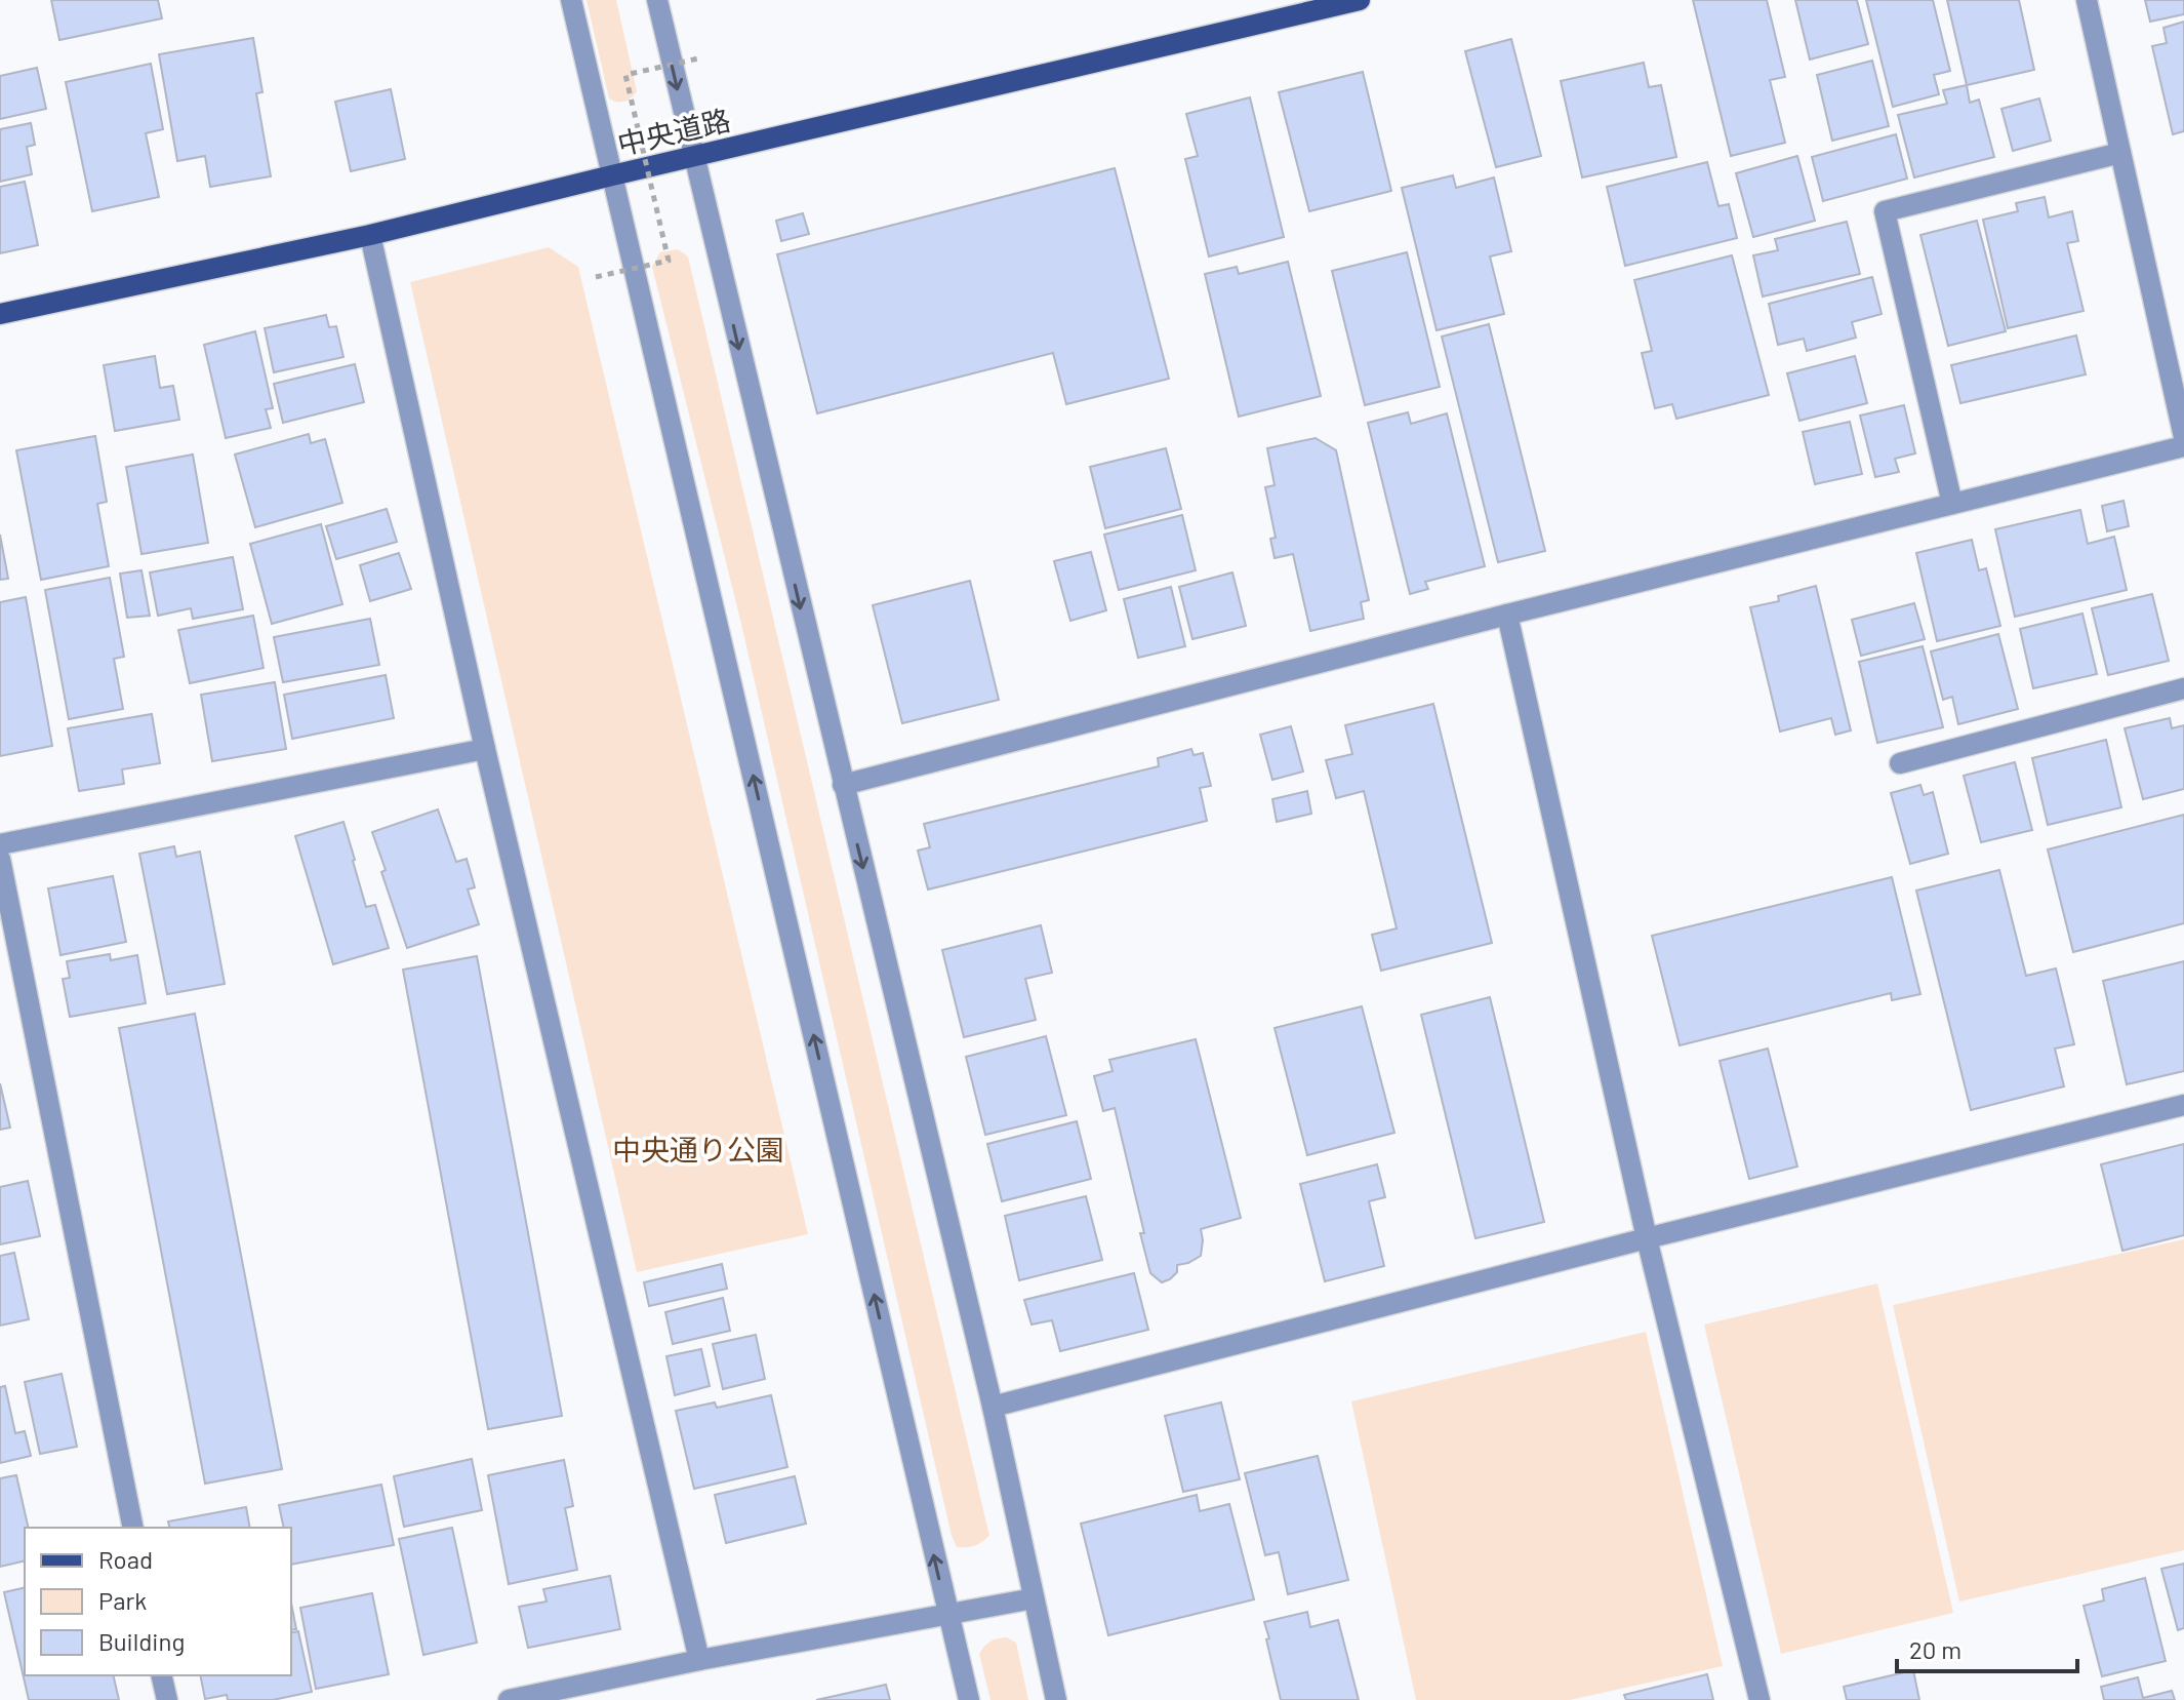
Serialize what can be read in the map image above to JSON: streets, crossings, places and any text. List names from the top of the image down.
{
  "streets": {
    "main road": ["中央道路"]
  },
  "parks": ["中央通り公園"],
  "legend": ["Road", "Park", "Building"],
  "scale_bar": "20 m"
}
